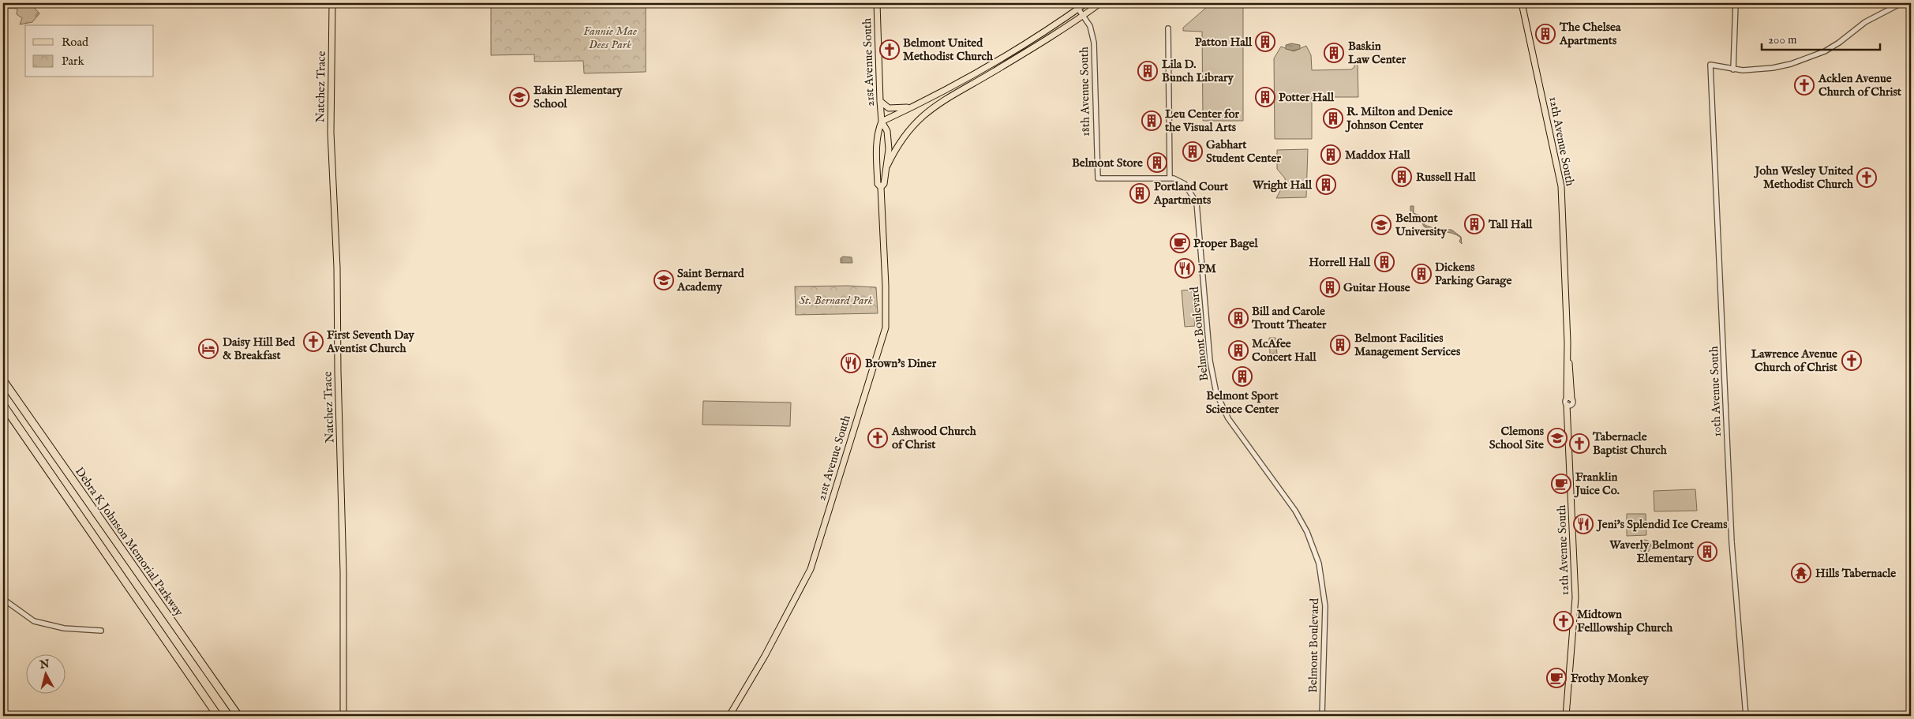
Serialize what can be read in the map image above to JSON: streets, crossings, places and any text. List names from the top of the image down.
{
  "streets": {
    "highway": ["Debra K Johnson Memorial Parkway"],
    "main road": ["21st Avenue South", "Natchez Trace", "12th Avenue South"],
    "street": ["18th Avenue South", "Belmont Boulevard", "10th Avenue South"]
  },
  "crossings": [
    ["18th Avenue South", "Belmont Boulevard"]
  ],
  "parks": ["Fannie Mae Dees Park", "St. Bernard Park"],
  "places": {
    "building": [
      "The Chelsea Apartments",
      "Patton Hall",
      "Baskin Law Center",
      "Lila D. Bunch Library",
      "Potter Hall",
      "R. Milton and Denice Johnson Center",
      "Leu Center for the Visual Arts",
      "Gabhart Student Center",
      "Maddox Hall",
      "Belmont Store",
      "Russell Hall",
      "Wright Hall",
      "Portland Court Apartments",
      "Tall Hall",
      "Horrell Hall",
      "Dickens Parking Garage",
      "Guitar House",
      "Bill and Carole Troutt Theater",
      "Belmont Facilities Management Services",
      "McAfee Concert Hall",
      "Belmont Sport Science Center",
      "Waverly Belmont Elementary"
    ],
    "church": [
      "Belmont United Methodist Church",
      "Acklen Avenue Church of Christ",
      "John Wesley United Methodist Church",
      "First Seventh Day Aventist Church",
      "Lawrence Avenue Church of Christ",
      "Ashwood Church of Christ",
      "Tabernacle Baptist Church",
      "Midtown Felllowship Church"
    ],
    "school or university": [
      "Eakin Elementary School",
      "Belmont University",
      "Saint Bernard Academy",
      "Clemons School Site"
    ],
    "cafe": ["Proper Bagel", "Franklin Juice Co.", "Frothy Monkey"],
    "restaurant": ["PM", "Brown's Diner", "Jeni's Splendid Ice Creams"],
    "hotel": ["Daisy Hill Bed & Breakfast"],
    "temple": ["Hills Tabernacle"]
  },
  "legend": ["Road", "Park"],
  "scale_bar": "200 m",
  "north": "top"
}
